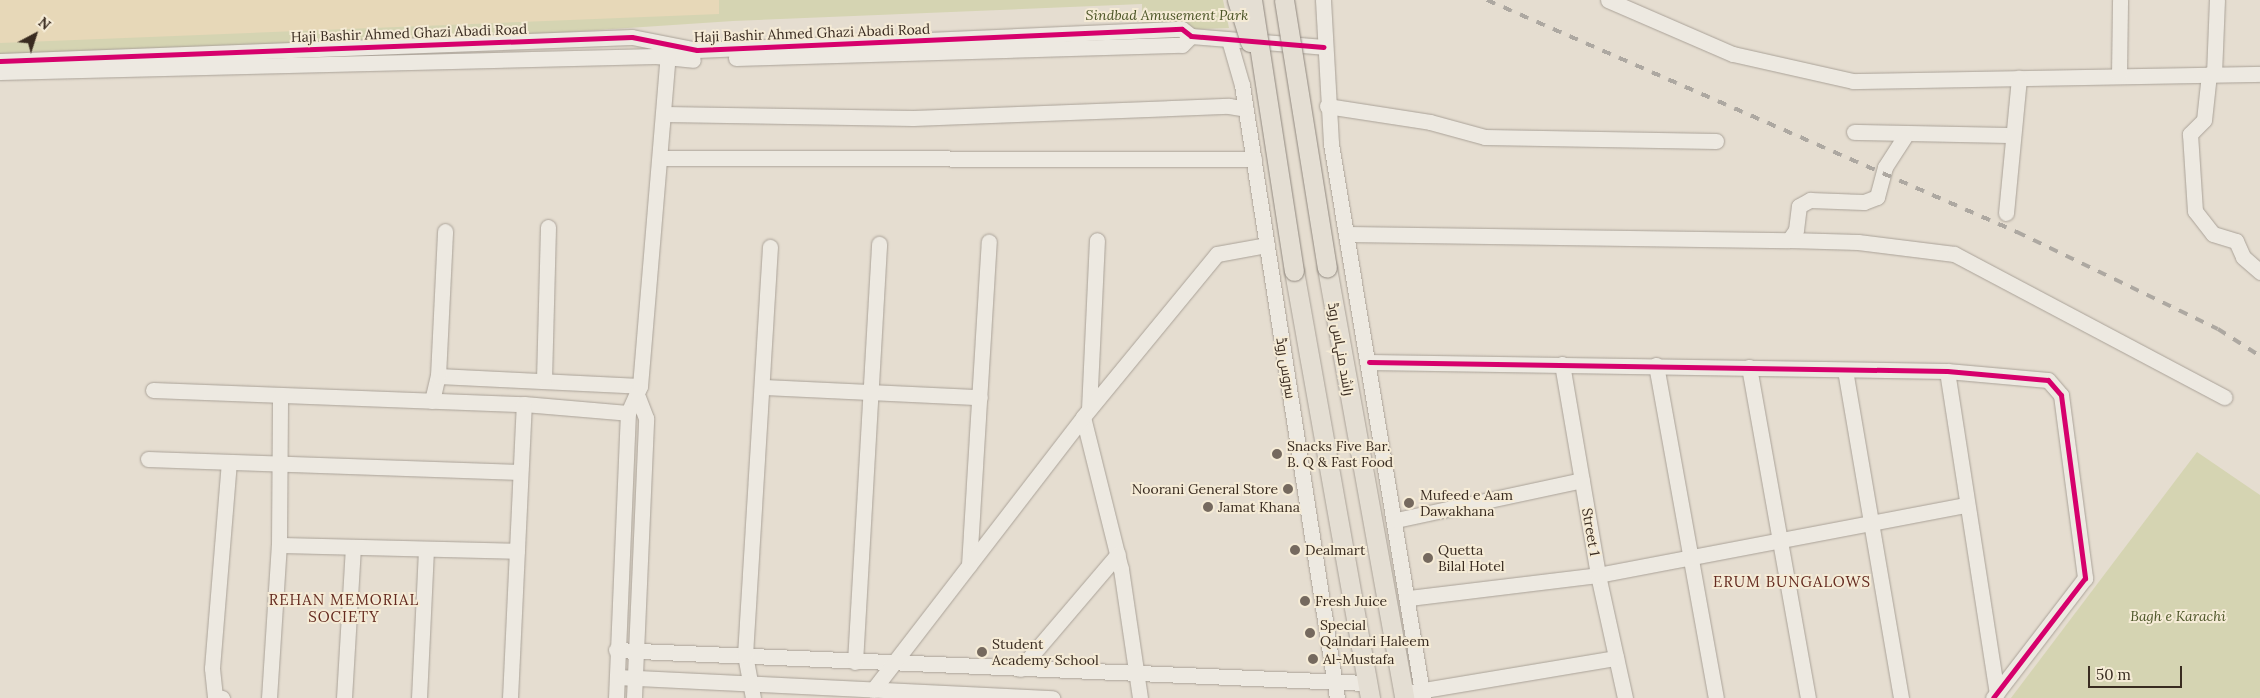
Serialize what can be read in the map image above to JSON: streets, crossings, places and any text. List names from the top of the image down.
{
  "streets": {
    "main road": ["راشد منہاس روڈ"],
    "street": ["Haji Bashir Ahmed Ghazi Abadi Road", "سروس روڈ", "Street 1"]
  },
  "crossings": [
    ["Haji Bashir Ahmed Ghazi Abadi Road", "سروس روڈ"]
  ],
  "districts": ["ERUM BUNGALOWS", "REHAN MEMORIAL SOCIETY"],
  "parks": ["Sindbad Amusement Park", "Bagh e Karachi"],
  "places": [
    "Snacks Five Bar. B. Q & Fast Food",
    "Noorani General Store",
    "Mufeed e Aam Dawakhana",
    "Jamat Khana",
    "Dealmart",
    "Quetta Bilal Hotel",
    "Fresh Juice",
    "Special Qalndari Haleem",
    "Student Academy School",
    "Al-Mustafa"
  ],
  "scale_bar": "50 m",
  "north": "top right"
}
